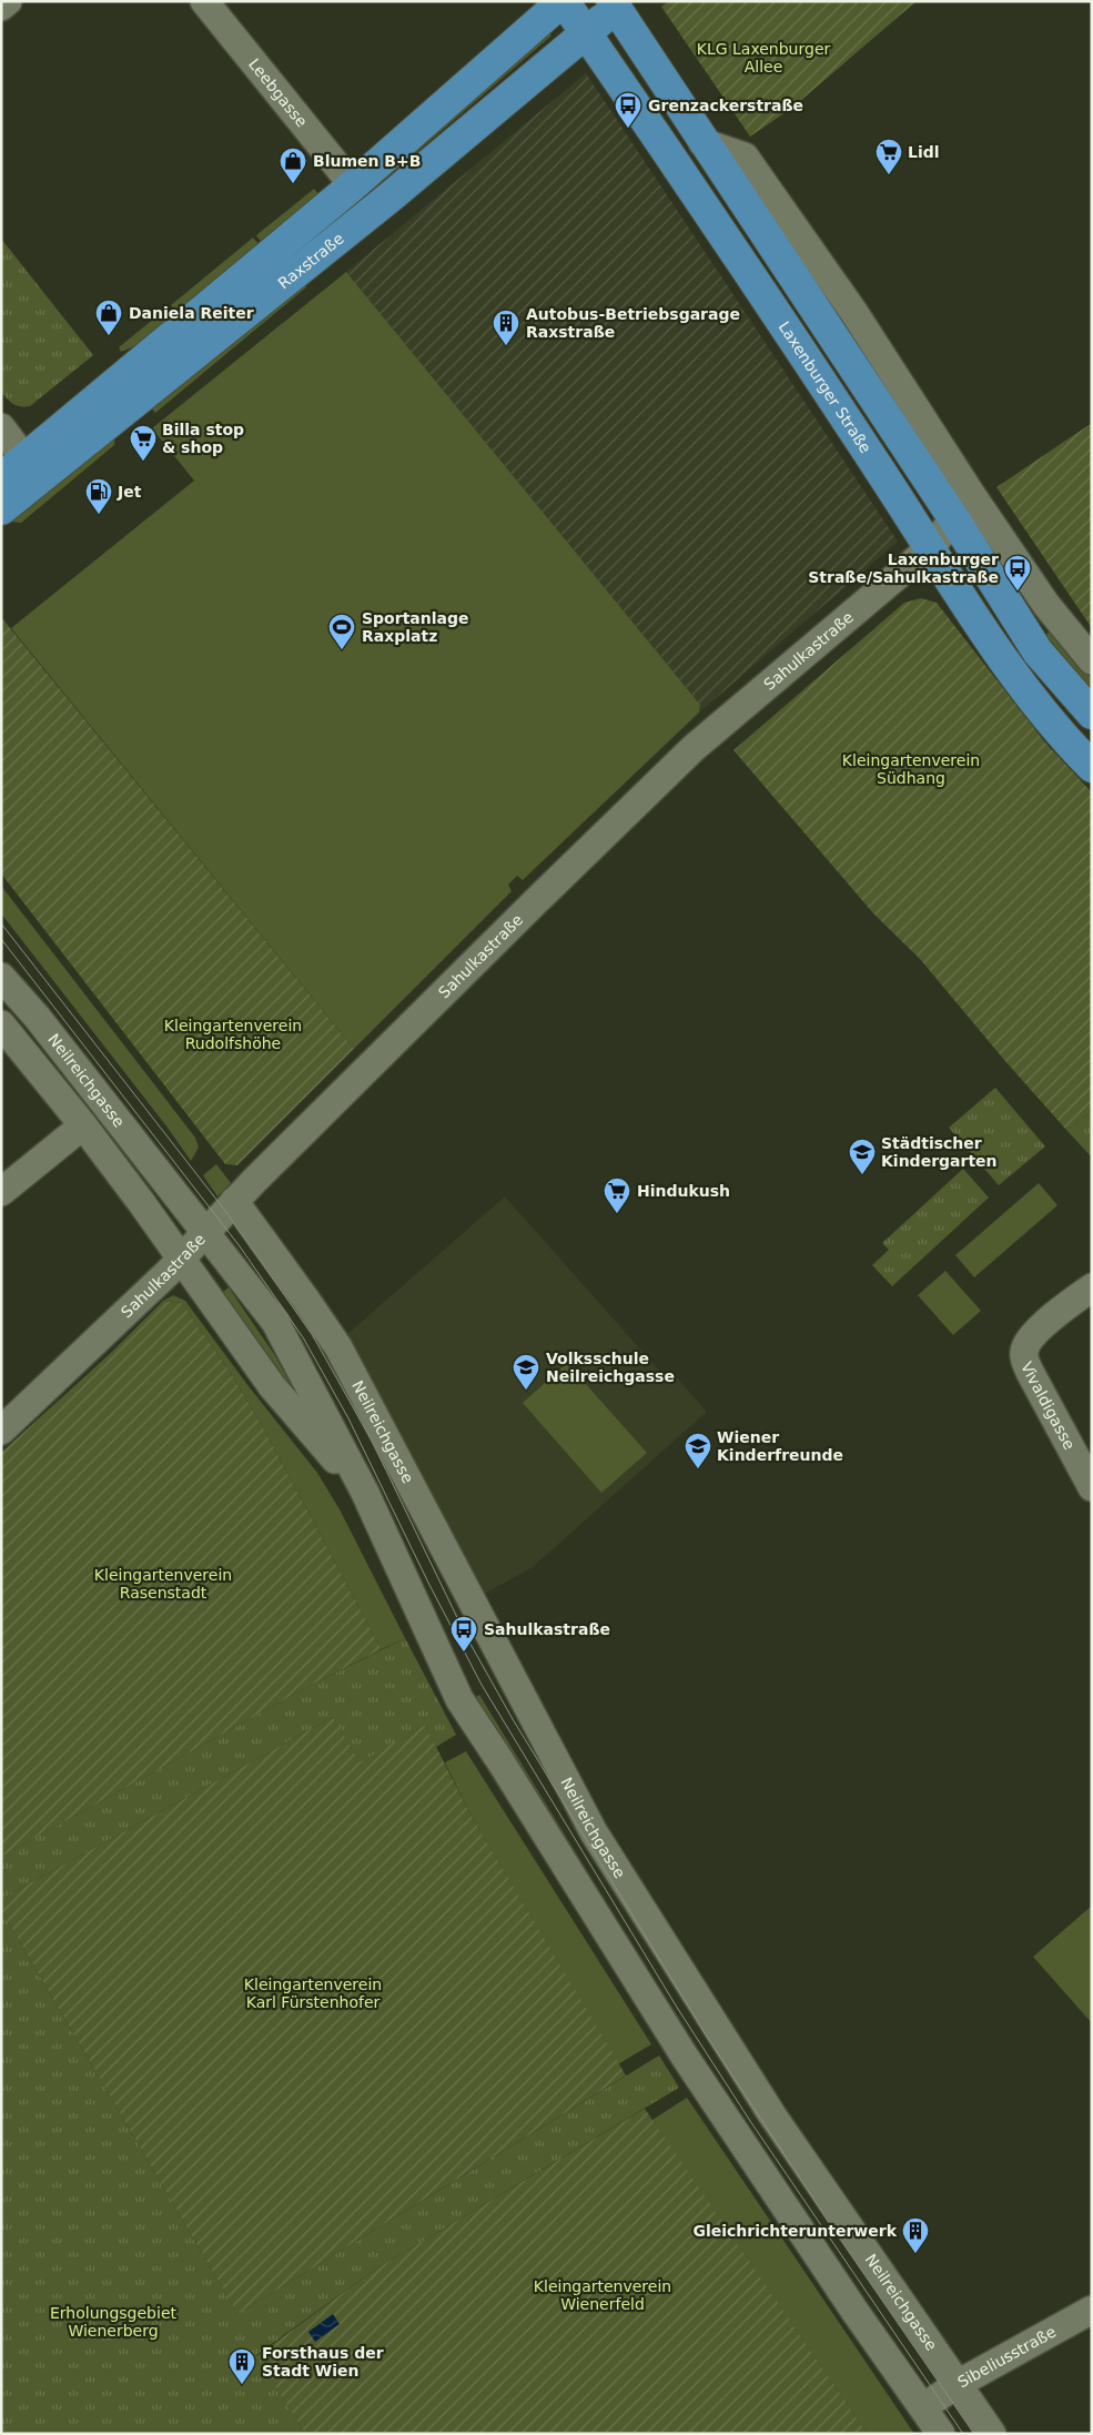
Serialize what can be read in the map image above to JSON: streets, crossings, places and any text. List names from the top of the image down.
{
  "streets": {
    "main road": ["Raxstraße", "Laxenburger Straße"],
    "street": [
      "Leebgasse",
      "Sahulkastraße",
      "Neilreichgasse",
      "Vivaldigasse",
      "Sibeliusstraße"
    ]
  },
  "crossings": [
    ["Leebgasse", "Raxstraße"],
    ["Raxstraße", "Laxenburger Straße"],
    ["Laxenburger Straße", "Sahulkastraße"],
    ["Sahulkastraße", "Neilreichgasse"],
    ["Neilreichgasse", "Sibeliusstraße"]
  ],
  "parks": [
    "KLG Laxenburger Allee",
    "Kleingartenverein Südhang",
    "Kleingartenverein Rudolfshöhe",
    "Kleingartenverein Rasenstadt",
    "Kleingartenverein Karl Fürstenhofer",
    "Kleingartenverein Wienerfeld",
    "Erholungsgebiet Wienerberg"
  ],
  "places": {
    "bus stop": ["Grenzackerstraße", "Laxenburger Straße/Sahulkastraße", "Sahulkastraße"],
    "supermarket": ["Lidl", "Billa stop & shop", "Hindukush"],
    "shop": ["Blumen B+B", "Daniela Reiter"],
    "building": ["Autobus-Betriebsgarage Raxstraße", "Gleichrichterunterwerk", "Forsthaus der Stadt Wien"],
    "fuel station": ["Jet"],
    "sports": ["Sportanlage Raxplatz"],
    "school or university": ["Städtischer Kindergarten", "Volksschule Neilreichgasse", "Wiener Kinderfreunde"]
  }
}
